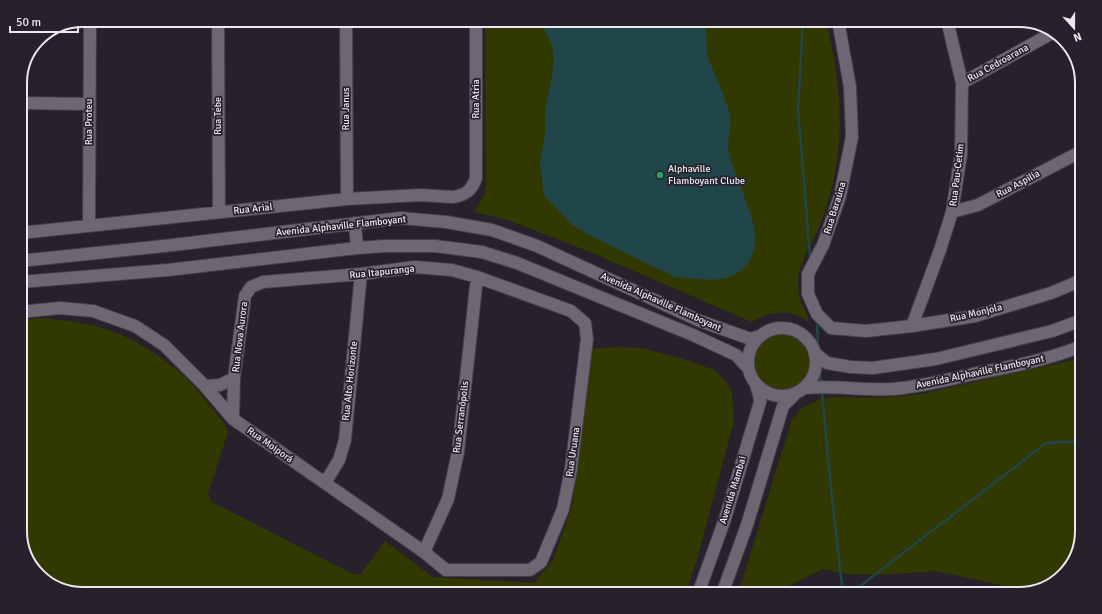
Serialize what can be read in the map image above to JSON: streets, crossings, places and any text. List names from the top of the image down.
{
  "streets": {
    "street": [
      "Rua Cedroarana",
      "Rua Atria",
      "Rua Janus",
      "Rua Tebe",
      "Rua Proteu",
      "Rua Pau-Cetim",
      "Rua Aspilia",
      "Rua Baraúna",
      "Rua Arial",
      "Avenida Alphaville Flamboyant",
      "Rua Itapuranga",
      "Rua Monjola",
      "Rua Nova Aurora",
      "Rua Alto Horizonte",
      "Rua Serranópolis",
      "Rua Moiporá",
      "Rua Uruana",
      "Avenida Mambai"
    ]
  },
  "crossings": [
    ["Rua Cedroarana", "Rua Pau-Cetim"],
    ["Rua Atria", "Rua Arial"],
    ["Rua Janus", "Rua Arial"],
    ["Rua Tebe", "Rua Arial"],
    ["Rua Proteu", "Rua Arial"],
    ["Rua Pau-Cetim", "Rua Aspilia"],
    ["Rua Pau-Cetim", "Rua Monjola"],
    ["Rua Baraúna", "Rua Monjola"],
    ["Avenida Alphaville Flamboyant", "Avenida Mambai"],
    ["Rua Itapuranga", "Rua Nova Aurora"],
    ["Rua Itapuranga", "Rua Alto Horizonte"],
    ["Rua Itapuranga", "Rua Serranópolis"],
    ["Rua Itapuranga", "Rua Uruana"],
    ["Rua Nova Aurora", "Rua Moiporá"],
    ["Rua Alto Horizonte", "Rua Moiporá"],
    ["Rua Serranópolis", "Rua Moiporá"],
    ["Rua Moiporá", "Rua Uruana"]
  ],
  "places": ["Alphaville Flamboyant Clube"],
  "scale_bar": "50 m",
  "north": "bottom"
}
